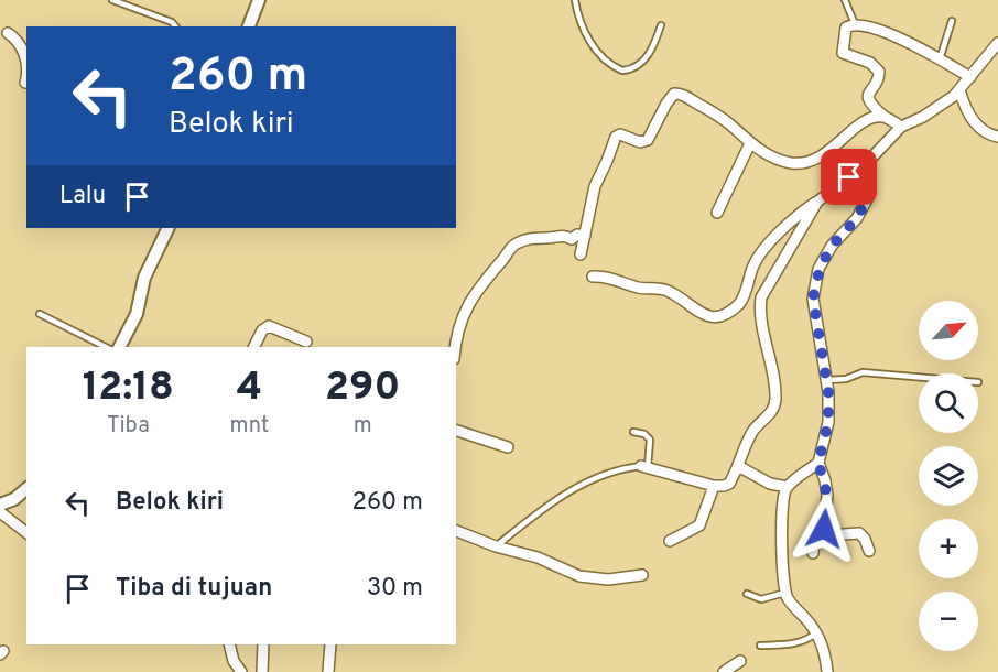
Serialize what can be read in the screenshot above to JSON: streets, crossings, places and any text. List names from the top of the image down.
{
  "north": "top right",
  "page": {
    "turn": ["260 m", "Belok kiri"],
    "then": "Lalu",
    "map_buttons": ["+", "−"],
    "eta": [
      "12:18",
      "Tiba",
      "4",
      "mnt",
      "290",
      "m"
    ],
    "list": [
      {
        "name": "Belok kiri",
        "value": "260 m"
      },
      {
        "name": "Tiba di tujuan",
        "value": "30 m"
      }
    ]
  }
}
